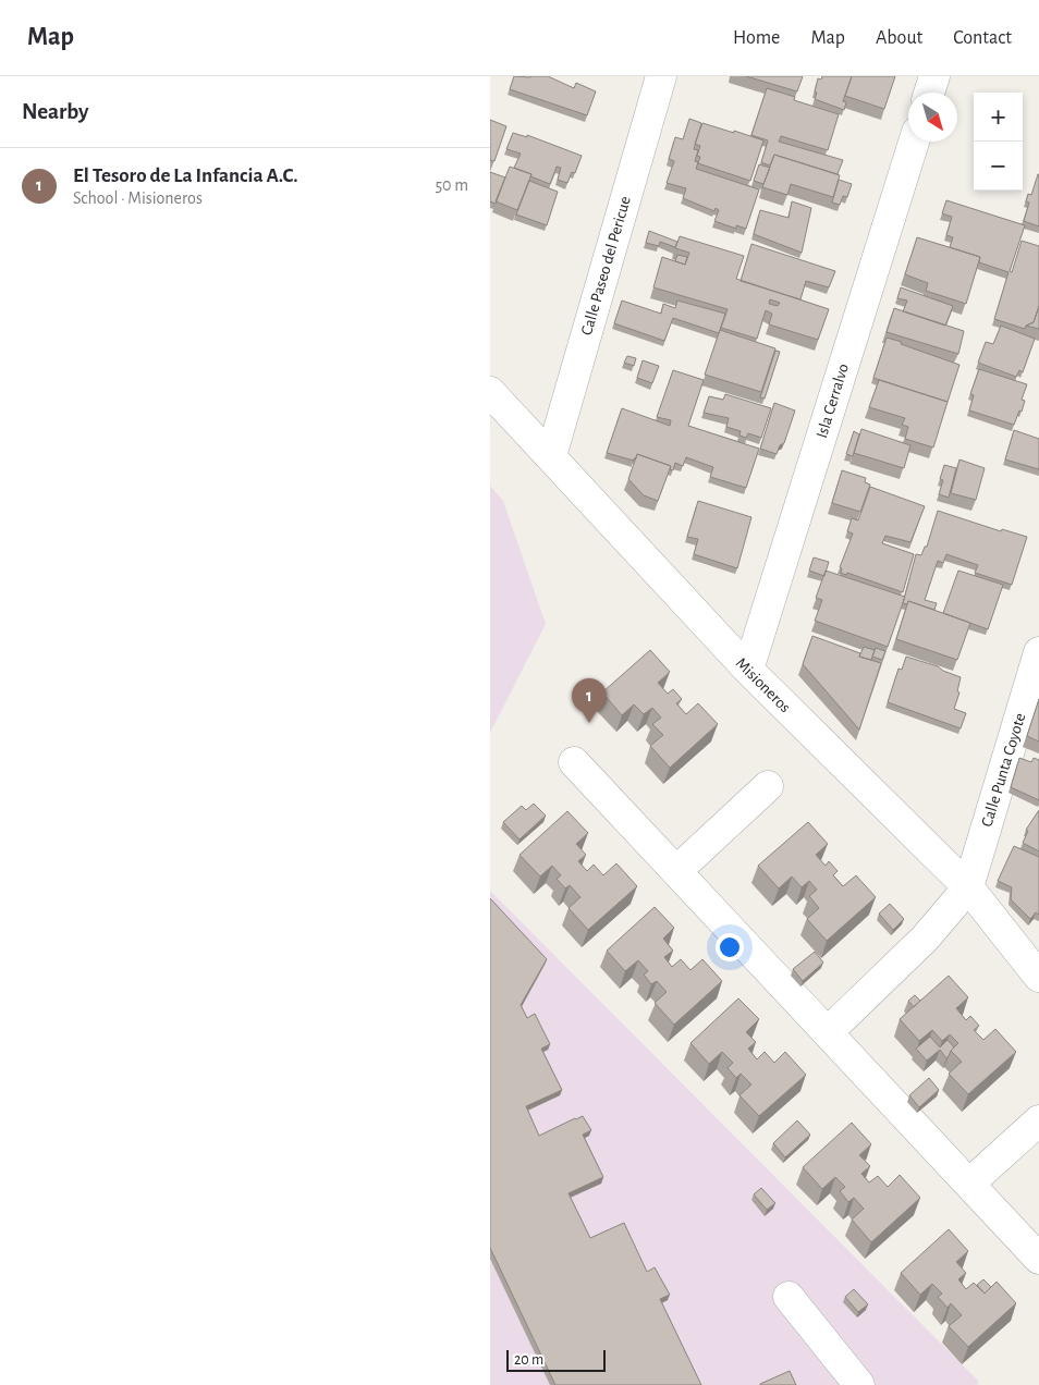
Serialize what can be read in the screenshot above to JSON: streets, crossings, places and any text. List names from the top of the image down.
{
  "streets": {
    "street": [
      "Calle Paseo del Pericue",
      "Isla Cerralvo",
      "Misioneros",
      "Calle Punta Coyote"
    ]
  },
  "crossings": [
    ["Calle Paseo del Pericue", "Misioneros"],
    ["Isla Cerralvo", "Misioneros"],
    ["Misioneros", "Calle Punta Coyote"]
  ],
  "scale_bar": "20 m",
  "north": "bottom right",
  "page": {
    "header": "Map",
    "nav": [
      "Home",
      "Map",
      "About",
      "Contact"
    ],
    "heading": "Nearby",
    "map_buttons": ["+", "−"],
    "list": [
      {
        "mark": "1",
        "name": "El Tesoro de La Infancia A.C.",
        "note": "School · Misioneros",
        "value": "50 m"
      }
    ],
    "pins": "1",
    "scale": "20 m"
  }
}
